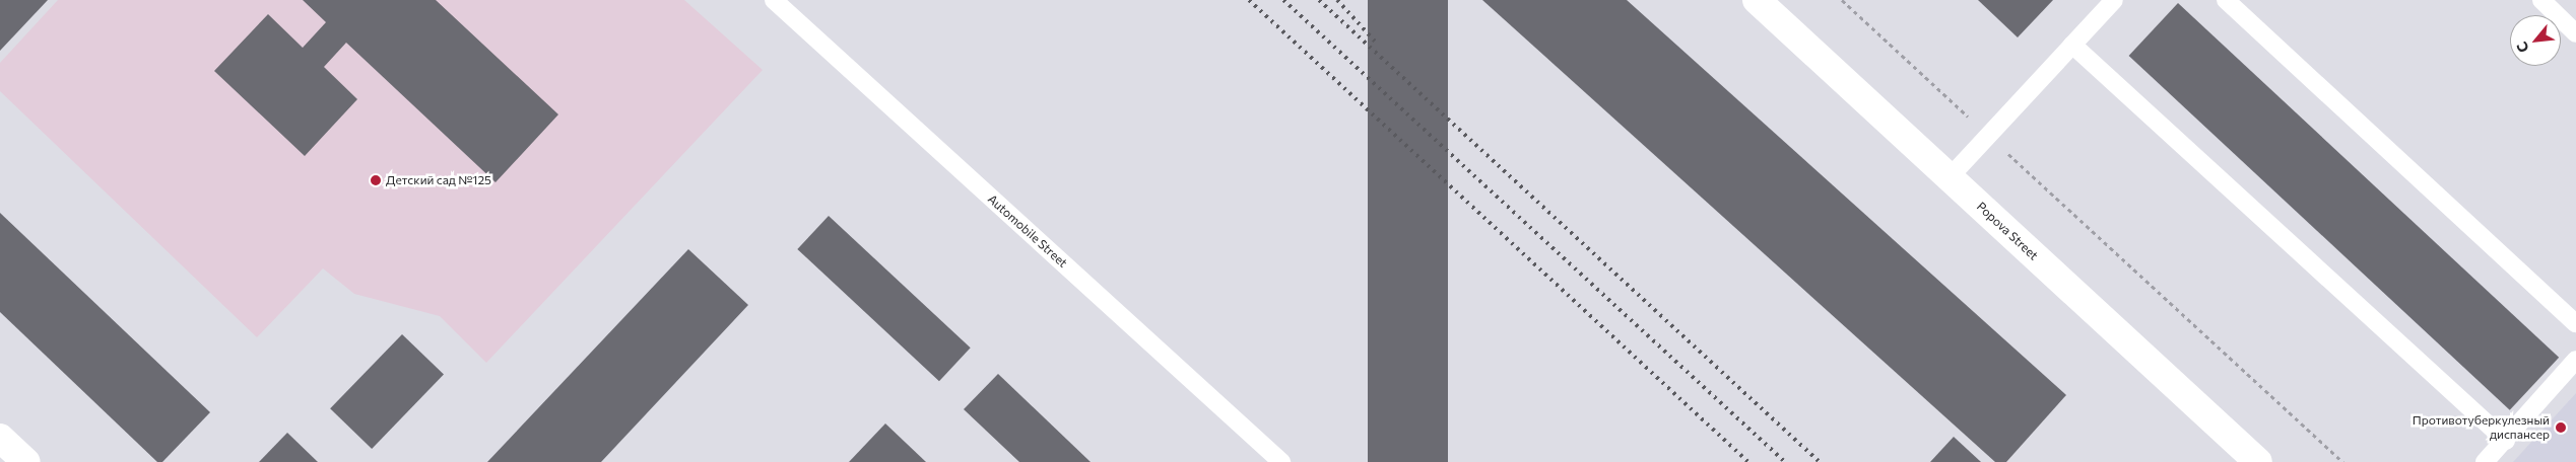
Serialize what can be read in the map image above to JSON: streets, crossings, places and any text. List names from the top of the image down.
{
  "streets": {
    "street": ["Popova Street"],
    "lane": ["Automobile Street"]
  },
  "places": ["Детский сад №125", "Противотуберкулезный диспансер"],
  "north": "bottom left"
}
